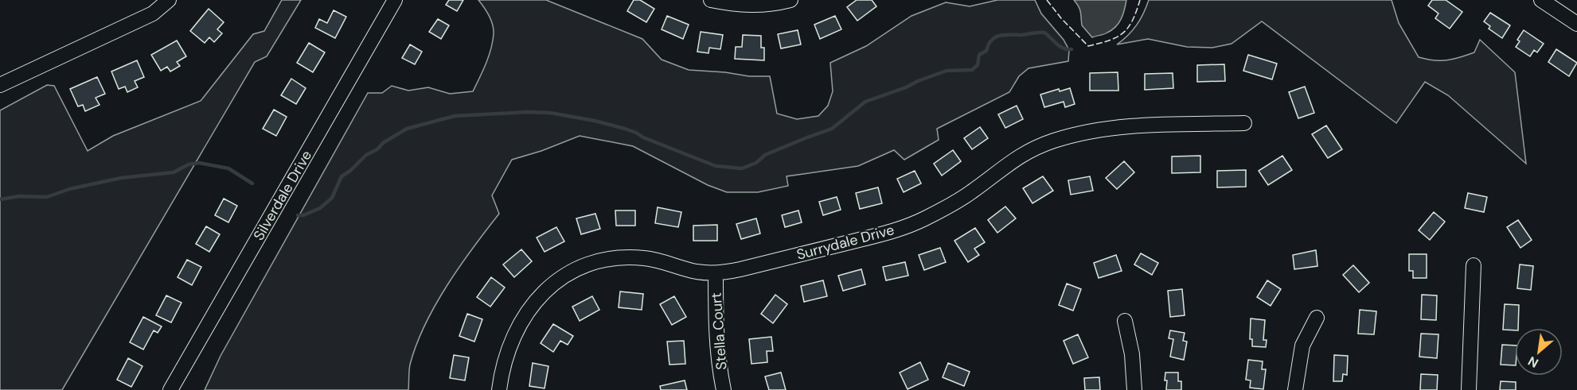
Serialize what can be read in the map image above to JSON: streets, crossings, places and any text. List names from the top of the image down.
{
  "streets": {
    "street": ["Silverdale Drive", "Surrydale Drive", "Stella Court"]
  },
  "crossings": [
    ["Surrydale Drive", "Stella Court"]
  ],
  "north": "bottom left"
}
